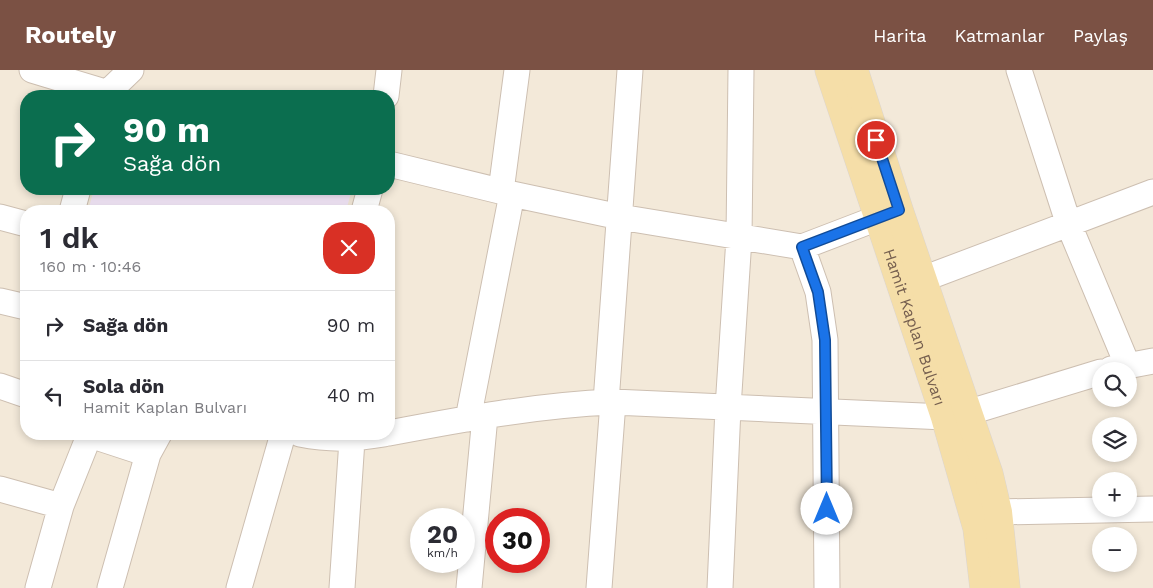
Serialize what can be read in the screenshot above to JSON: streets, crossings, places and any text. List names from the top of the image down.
{
  "streets": {
    "main road": ["Hamit Kaplan Bulvarı"]
  },
  "page": {
    "header": "Routely",
    "nav": ["Harita", "Katmanlar", "Paylaş"],
    "turn": ["90 m", "Sağa dön"],
    "heading": ["1 dk", "160 m · 10:46"],
    "list": [
      {
        "name": "Sağa dön",
        "value": "90 m"
      },
      {
        "name": "Sola dön",
        "note": "Hamit Kaplan Bulvarı",
        "value": "40 m"
      }
    ],
    "map_buttons": ["+", "−"],
    "speed": "20 km/h",
    "limit": "30"
  }
}
